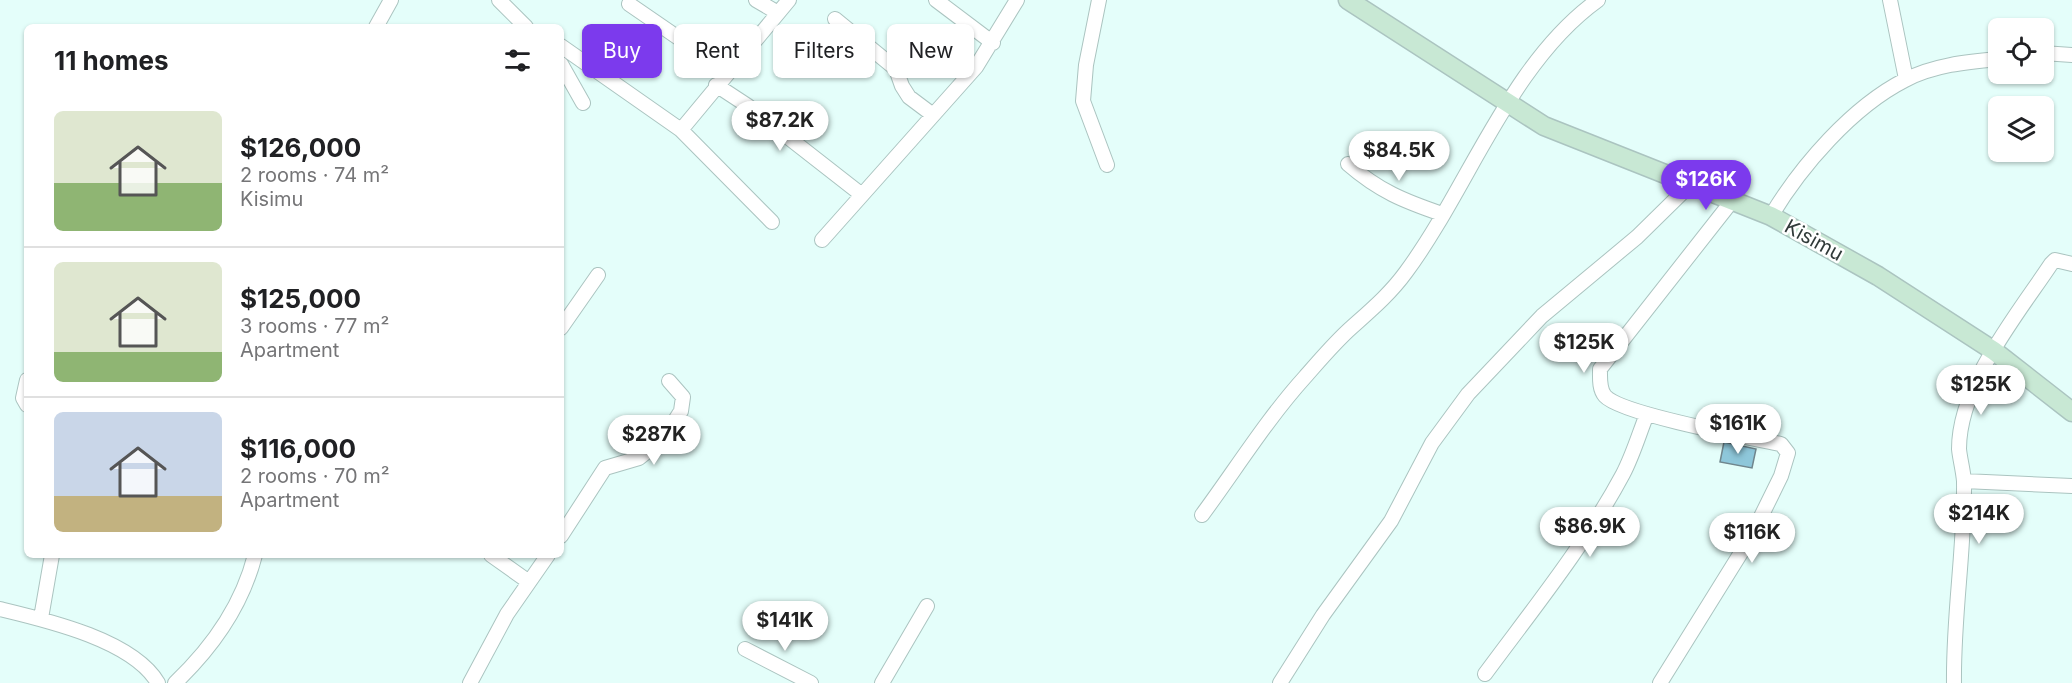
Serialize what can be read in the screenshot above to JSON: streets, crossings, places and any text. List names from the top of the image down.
{
  "streets": {
    "street": ["Kisimu"]
  },
  "page": {
    "chip": [
      "Buy",
      "Rent",
      "Filters",
      "New"
    ],
    "heading": "11 homes",
    "list": [
      {
        "name": "$126,000",
        "note": "2 rooms · 74 m² · Kisimu"
      },
      {
        "name": "$125,000",
        "note": "3 rooms · 77 m² · Apartment"
      },
      {
        "name": "$116,000",
        "note": "2 rooms · 70 m² · Apartment"
      }
    ],
    "price": [
      "$87.2K",
      "$84.5K",
      "$126K",
      "$125K",
      "$125K",
      "$161K",
      "$287K",
      "$214K",
      "$86.9K",
      "$116K",
      "$141K"
    ]
  }
}
